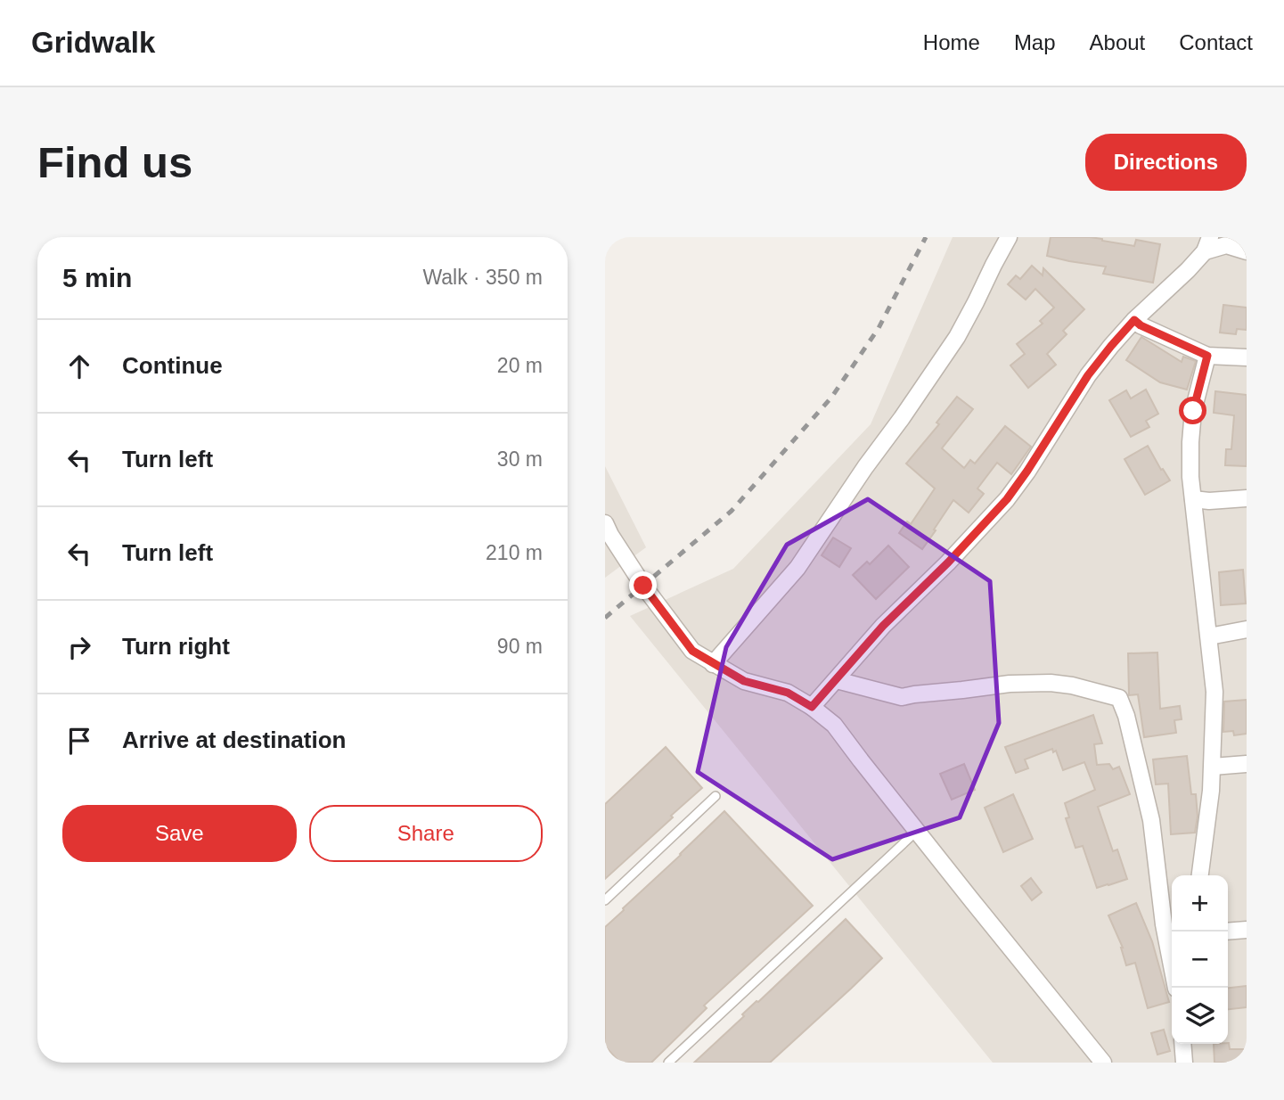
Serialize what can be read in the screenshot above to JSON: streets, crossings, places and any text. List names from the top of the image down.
{
  "page": {
    "header": "Gridwalk",
    "nav": [
      "Home",
      "Map",
      "About",
      "Contact"
    ],
    "buttons": [
      "Directions",
      ["Save", "Share"]
    ],
    "title": "Find us",
    "heading": ["5 min", "Walk · 350 m"],
    "list": [
      ["Continue", "20 m"],
      ["Turn left", "30 m"],
      ["Turn left", "210 m"],
      ["Turn right", "90 m"],
      "Arrive at destination"
    ],
    "map_buttons": ["+", "−"]
  }
}
